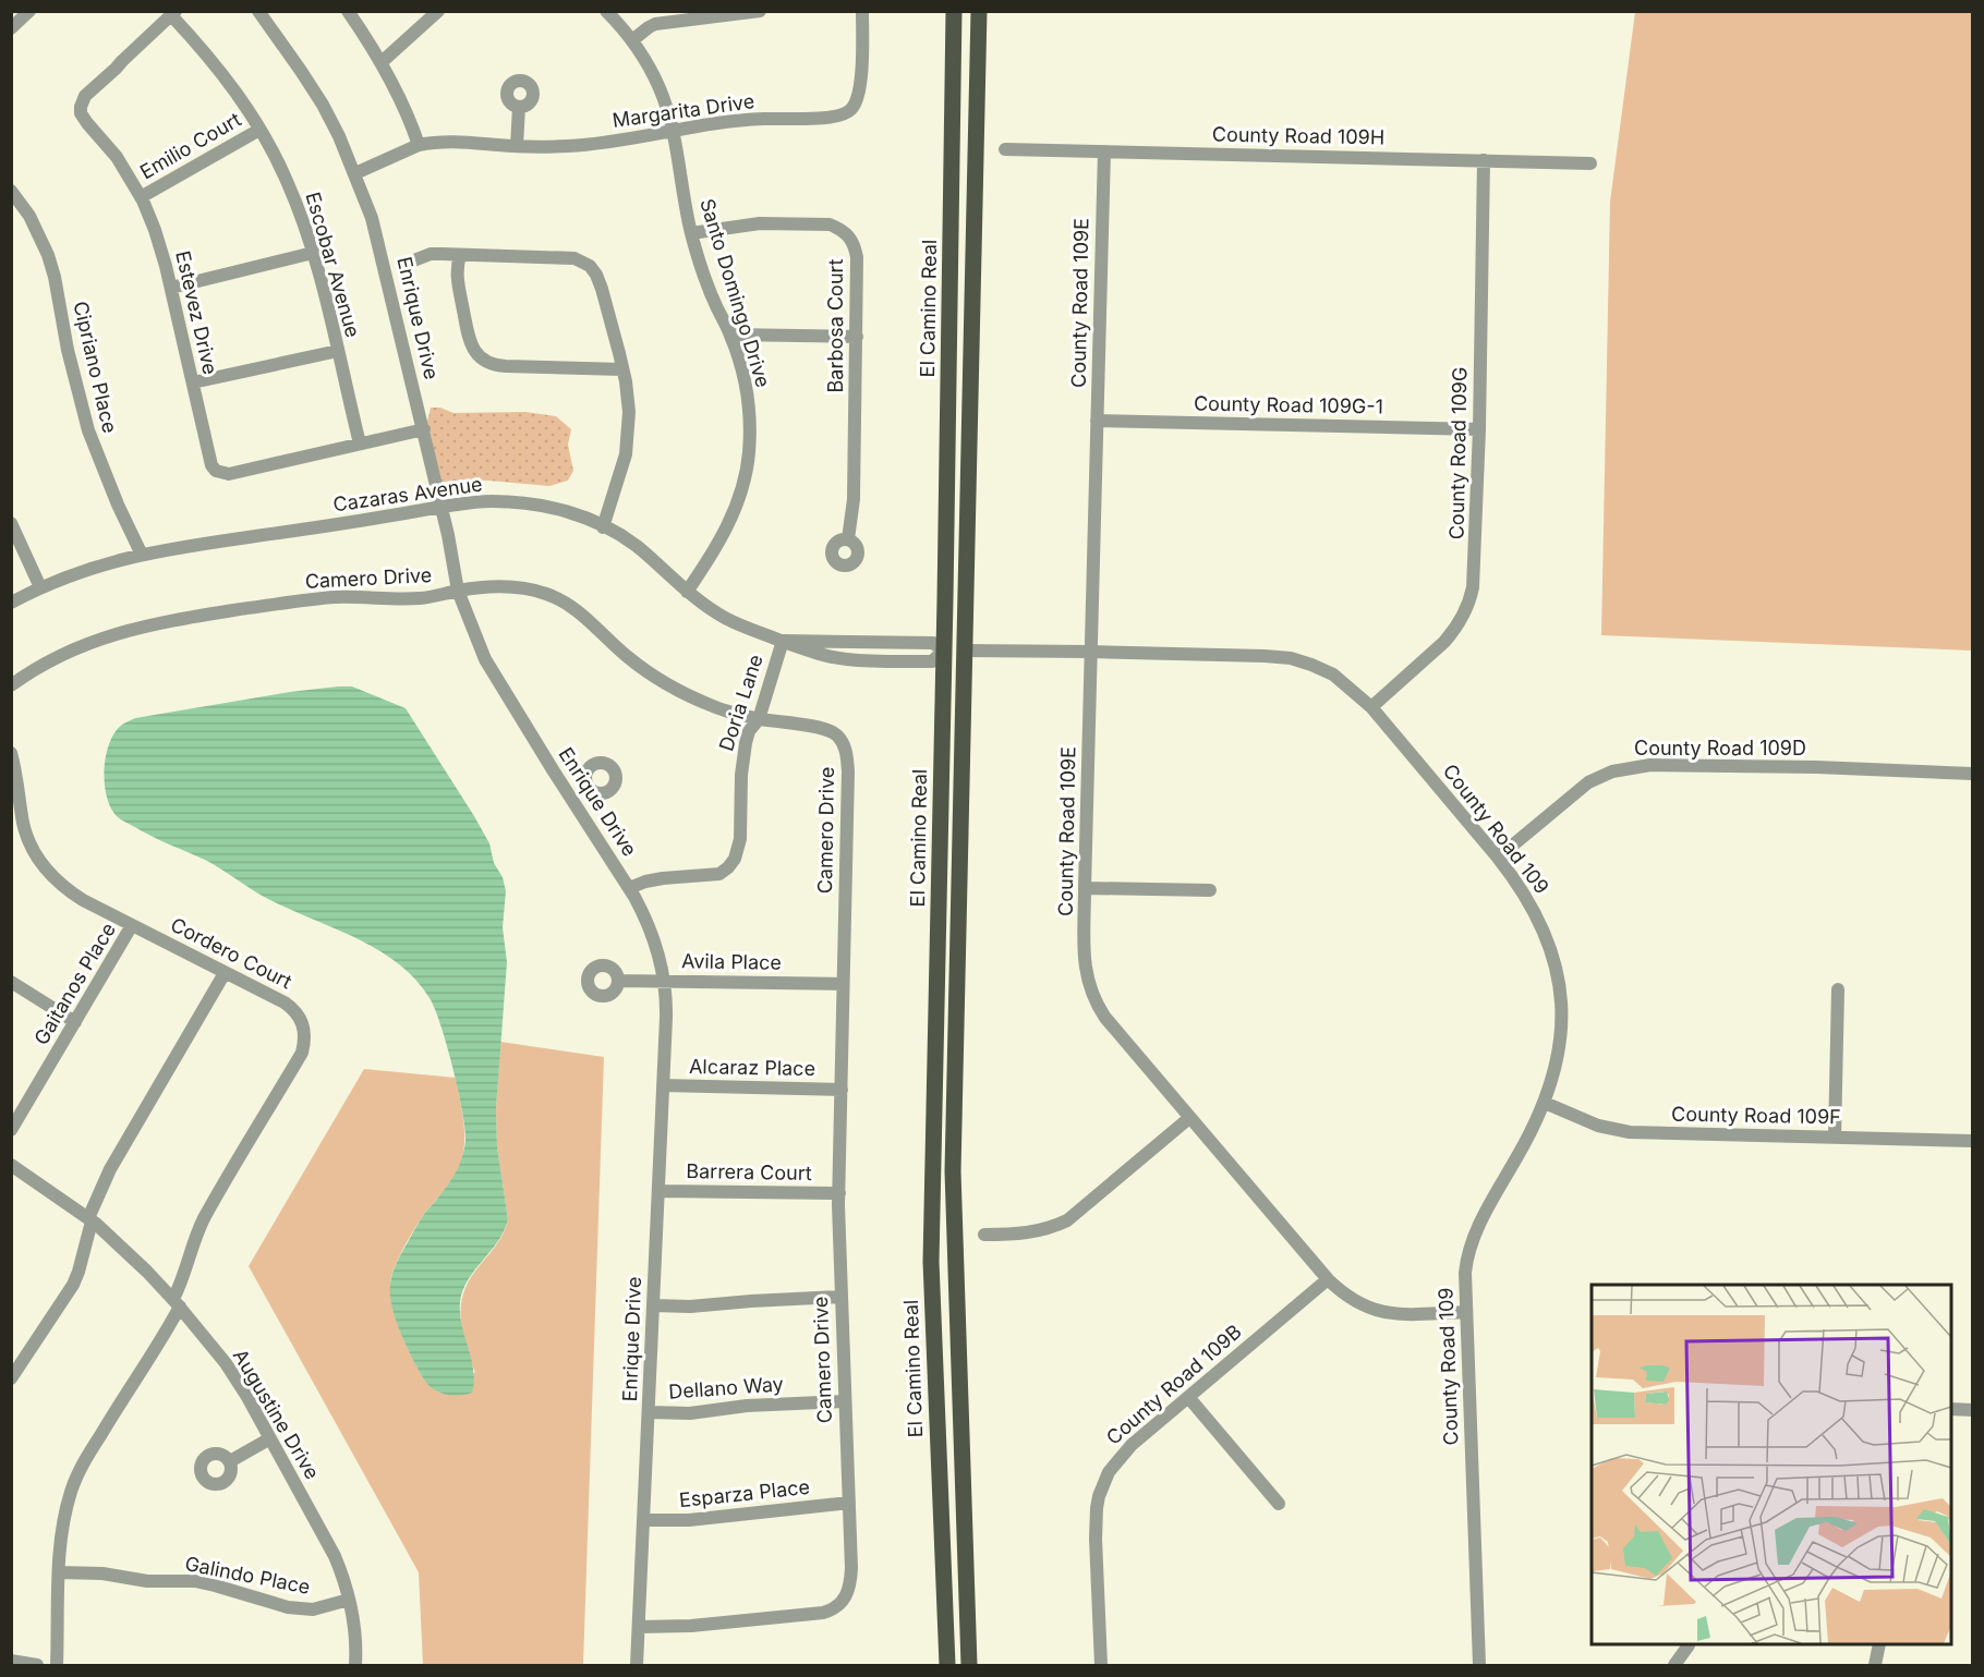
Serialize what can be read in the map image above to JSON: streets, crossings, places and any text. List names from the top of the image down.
{
  "streets": {
    "main road": ["El Camino Real"],
    "street": [
      "Margarita Drive",
      "County Road 109H",
      "Emilio Court",
      "Escobar Avenue",
      "Santo Domingo Drive",
      "County Road 109E",
      "Estevez Drive",
      "Enrique Drive",
      "Barbosa Court",
      "Cipriano Place",
      "County Road 109G-1",
      "County Road 109G",
      "Cazaras Avenue",
      "Camero Drive",
      "Doria Lane",
      "County Road 109D",
      "County Road 109",
      "Cordero Court",
      "Avila Place",
      "Gaitanos Place",
      "Alcaraz Place",
      "County Road 109F",
      "Barrera Court",
      "County Road 109B",
      "Dellano Way",
      "Augustine Drive",
      "Esparza Place",
      "Galindo Place"
    ]
  },
  "crossings": [
    ["Margarita Drive", "Santo Domingo Drive"],
    ["Margarita Drive", "Enrique Drive"],
    ["County Road 109H", "County Road 109E"],
    ["County Road 109H", "County Road 109G"],
    ["Emilio Court", "Escobar Avenue"],
    ["Emilio Court", "Estevez Drive"],
    ["Escobar Avenue", "Estevez Drive"],
    ["Santo Domingo Drive", "Barbosa Court"],
    ["Santo Domingo Drive", "Cazaras Avenue"],
    ["County Road 109E", "County Road 109G-1"],
    ["County Road 109E", "County Road 109"],
    ["County Road 109E", "County Road 109B"],
    ["El Camino Real", "Cazaras Avenue"],
    ["El Camino Real", "County Road 109"],
    ["Estevez Drive", "Enrique Drive"],
    ["Enrique Drive", "Cazaras Avenue"],
    ["Enrique Drive", "Camero Drive"],
    ["Enrique Drive", "Doria Lane"],
    ["Enrique Drive", "Avila Place"],
    ["Enrique Drive", "Alcaraz Place"],
    ["Enrique Drive", "Barrera Court"],
    ["Enrique Drive", "Dellano Way"],
    ["Enrique Drive", "Esparza Place"],
    ["Cipriano Place", "Cazaras Avenue"],
    ["County Road 109G-1", "County Road 109G"],
    ["County Road 109G", "County Road 109"],
    ["Cazaras Avenue", "Doria Lane"],
    ["Camero Drive", "Doria Lane"],
    ["Camero Drive", "Avila Place"],
    ["Camero Drive", "Alcaraz Place"],
    ["Camero Drive", "Barrera Court"],
    ["Camero Drive", "Dellano Way"],
    ["Camero Drive", "Esparza Place"],
    ["County Road 109D", "County Road 109"],
    ["County Road 109", "County Road 109F"],
    ["Cordero Court", "Gaitanos Place"],
    ["Cordero Court", "Augustine Drive"],
    ["Cordero Court", "Galindo Place"],
    ["Augustine Drive", "Galindo Place"]
  ]
}
